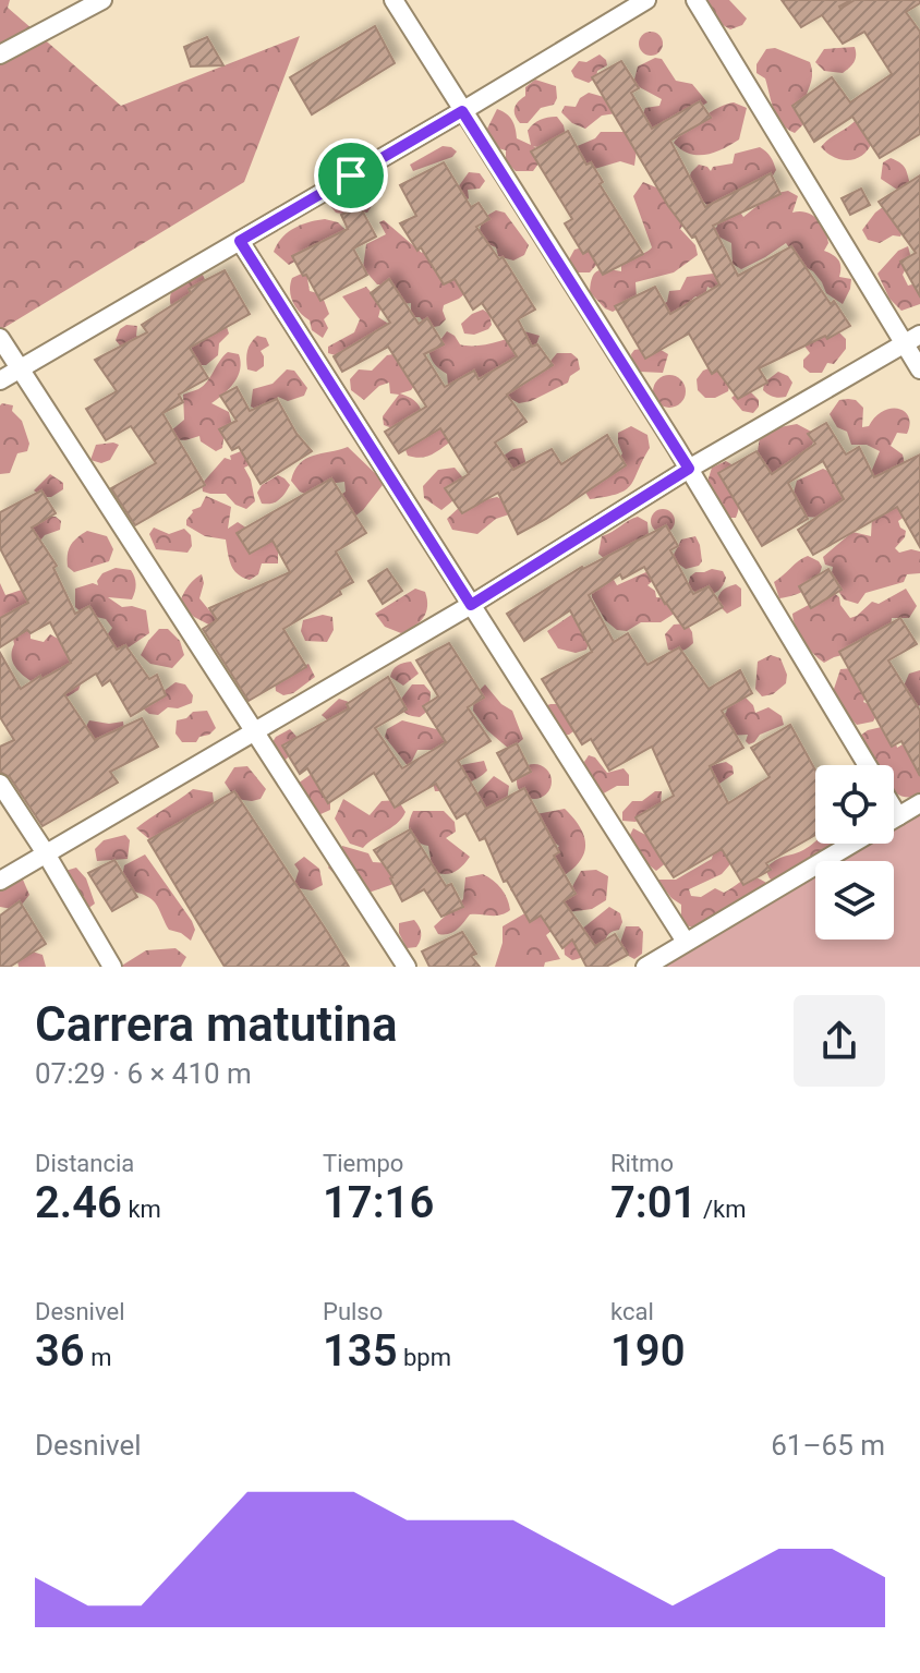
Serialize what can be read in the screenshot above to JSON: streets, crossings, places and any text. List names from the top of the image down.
{
  "page": {
    "heading": ["Carrera matutina", "07:29 · 6 × 410 m"],
    "stats": [
      ["Distancia", "2.46 km"],
      ["Tiempo", "17:16"],
      ["Ritmo", "7:01 /km"],
      ["Desnivel", "36 m"],
      ["Pulso", "135 bpm"],
      ["kcal", "190"]
    ],
    "chart": ["Desnivel", "61–65 m"]
  }
}
